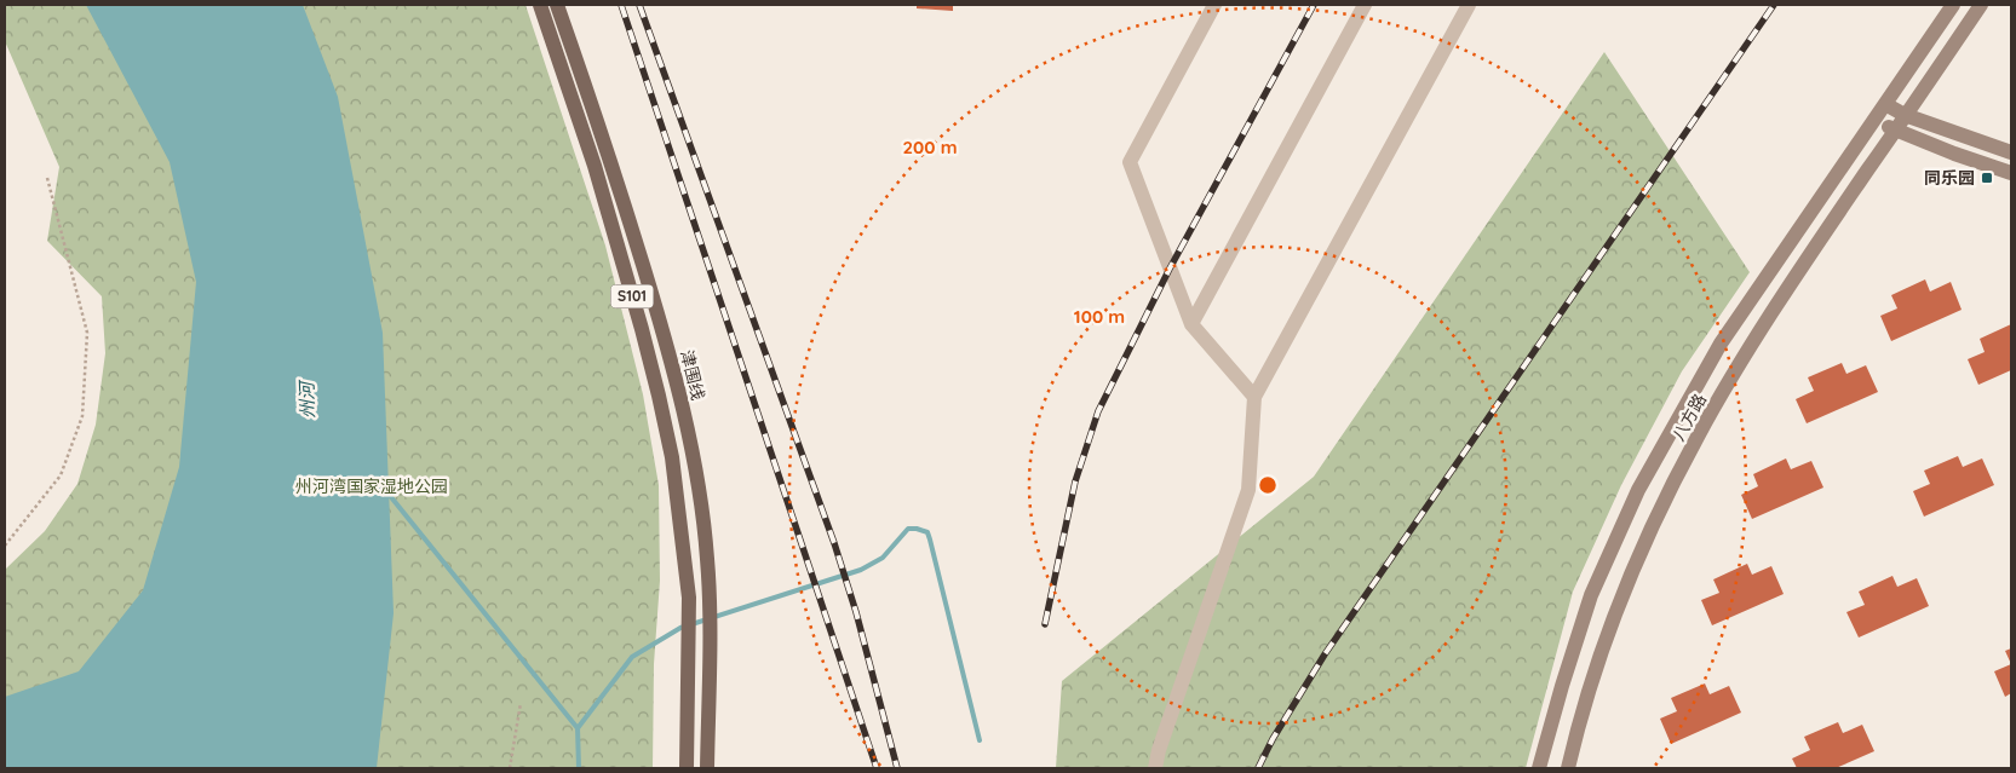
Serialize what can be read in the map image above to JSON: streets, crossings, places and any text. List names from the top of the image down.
{
  "streets": {
    "main road": ["S101", "津围线", "八方路"]
  },
  "water": ["州河"],
  "parks": ["州河湾国家湿地公园"],
  "places": {
    "transit": ["同乐园"]
  },
  "rings": ["200 m", "100 m"]
}
